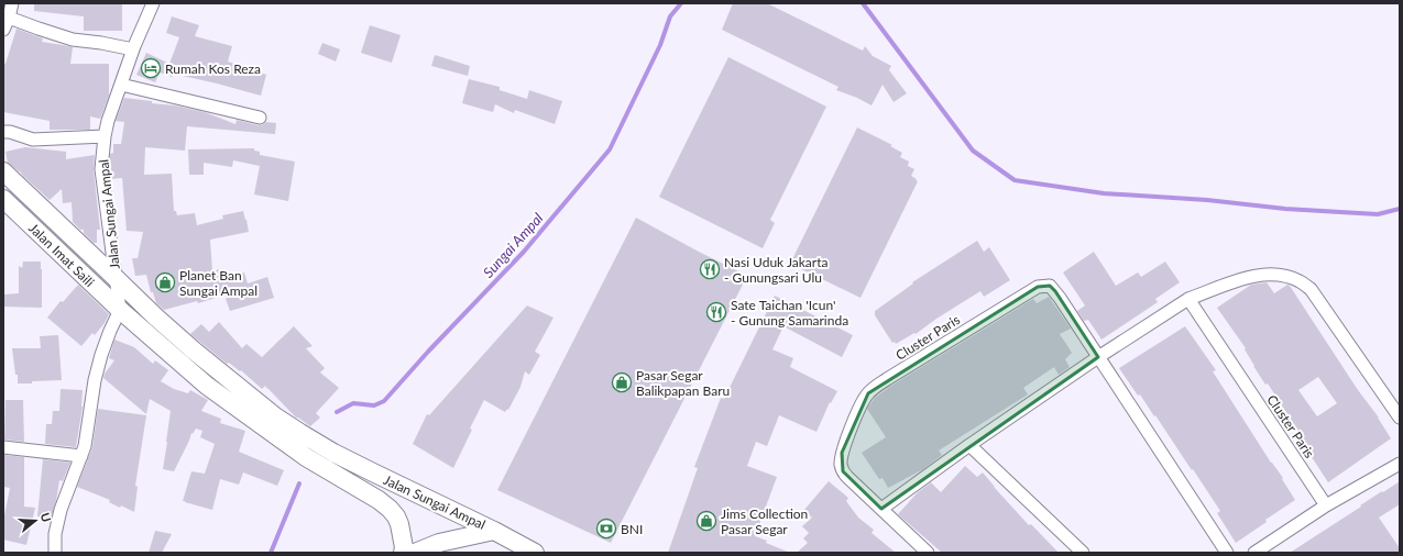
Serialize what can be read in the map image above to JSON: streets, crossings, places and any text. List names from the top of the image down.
{
  "streets": {
    "main road": ["Jalan Sungai Ampal", "Jalan Imat Saili"],
    "street": ["Cluster Paris"]
  },
  "crossings": [
    ["Jalan Sungai Ampal", "Jalan Imat Saili"]
  ],
  "water": ["Sungai Ampal"],
  "places": {
    "hotel": ["Rumah Kos Reza"],
    "restaurant": ["Nasi Uduk Jakarta - Gunungsari Ulu", "Sate Taichan 'Icun' - Gunung Samarinda"],
    "shop": ["Planet Ban Sungai Ampal", "Pasar Segar Balikpapan Baru", "Jims Collection Pasar Segar"],
    "bank": ["BNI"]
  },
  "north": "right"
}
